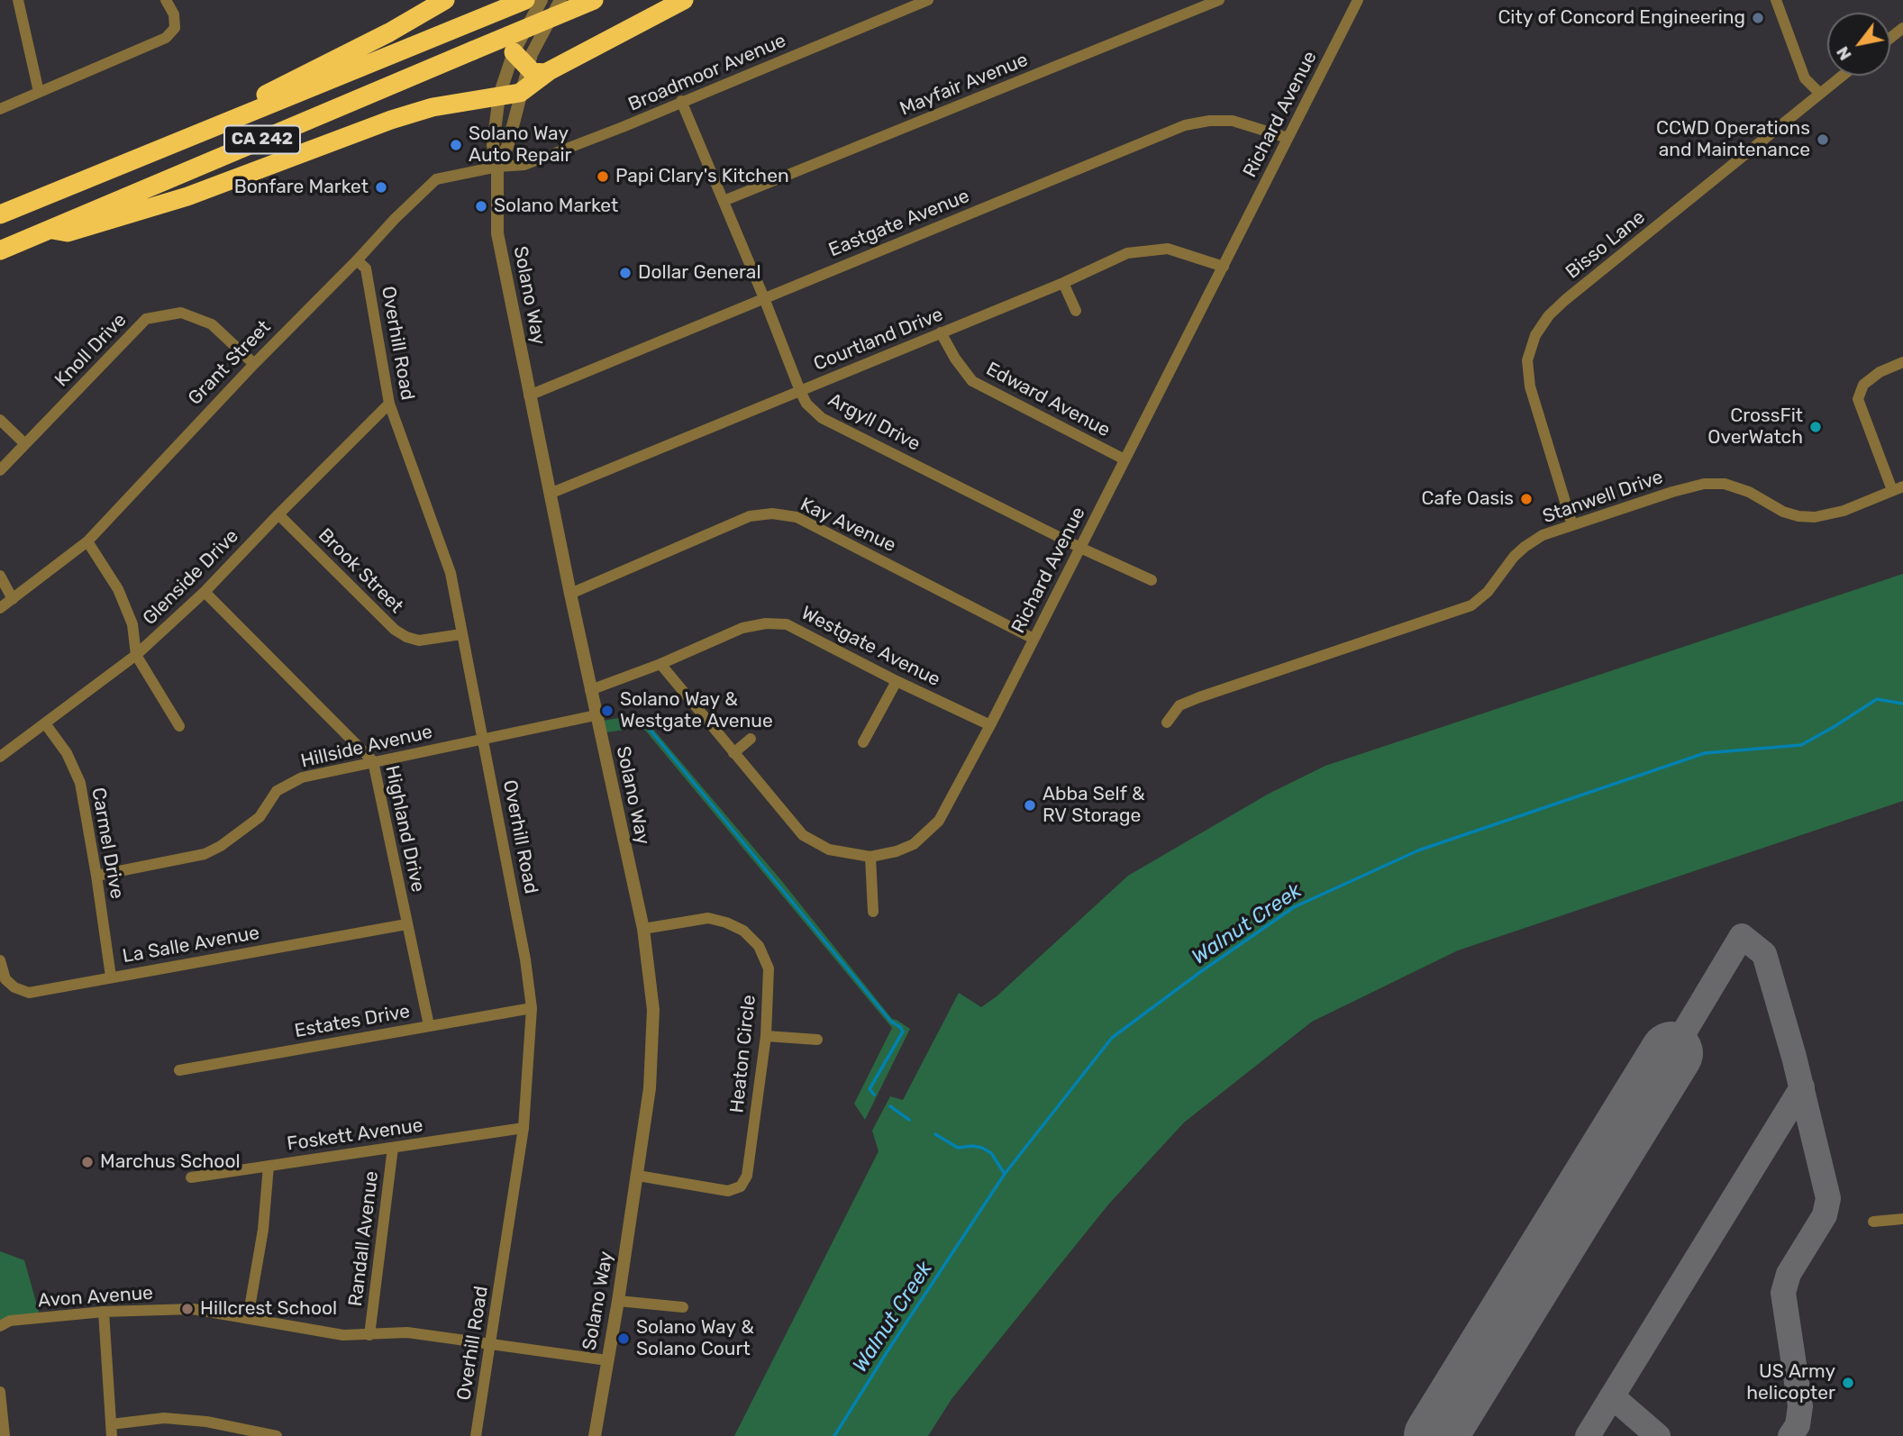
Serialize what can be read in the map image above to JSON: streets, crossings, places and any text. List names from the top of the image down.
{
  "streets": {
    "highway": ["CA 242"],
    "street": [
      "Broadmoor Avenue",
      "Mayfair Avenue",
      "Richard Avenue",
      "Eastgate Avenue",
      "Bisso Lane",
      "Solano Way",
      "Courtland Drive",
      "Overhill Road",
      "Knoll Drive",
      "Grant Street",
      "Edward Avenue",
      "Argyll Drive",
      "Stanwell Drive",
      "Kay Avenue",
      "Brook Street",
      "Glenside Drive",
      "Westgate Avenue",
      "Hillside Avenue",
      "Highland Drive",
      "Carmel Drive",
      "La Salle Avenue",
      "Estates Drive",
      "Heaton Circle",
      "Foskett Avenue",
      "Randall Avenue",
      "Avon Avenue"
    ]
  },
  "crossings": [
    ["Broadmoor Avenue", "Solano Way"],
    ["Broadmoor Avenue", "Grant Street"],
    ["Broadmoor Avenue", "Argyll Drive"],
    ["Mayfair Avenue", "Argyll Drive"],
    ["Richard Avenue", "Eastgate Avenue"],
    ["Richard Avenue", "Courtland Drive"],
    ["Richard Avenue", "Edward Avenue"],
    ["Richard Avenue", "Argyll Drive"],
    ["Richard Avenue", "Kay Avenue"],
    ["Richard Avenue", "Westgate Avenue"],
    ["Eastgate Avenue", "Solano Way"],
    ["Eastgate Avenue", "Argyll Drive"],
    ["Bisso Lane", "Stanwell Drive"],
    ["Solano Way", "Courtland Drive"],
    ["Solano Way", "Grant Street"],
    ["Solano Way", "Kay Avenue"],
    ["Solano Way", "Westgate Avenue"],
    ["Solano Way", "Hillside Avenue"],
    ["Solano Way", "Heaton Circle"],
    ["Solano Way", "Avon Avenue"],
    ["Courtland Drive", "Edward Avenue"],
    ["Courtland Drive", "Argyll Drive"],
    ["Overhill Road", "Grant Street"],
    ["Overhill Road", "Brook Street"],
    ["Overhill Road", "Glenside Drive"],
    ["Overhill Road", "Hillside Avenue"],
    ["Overhill Road", "Estates Drive"],
    ["Overhill Road", "Foskett Avenue"],
    ["Overhill Road", "Avon Avenue"],
    ["Knoll Drive", "Grant Street"],
    ["Brook Street", "Glenside Drive"],
    ["Glenside Drive", "Highland Drive"],
    ["Glenside Drive", "Carmel Drive"],
    ["Hillside Avenue", "Highland Drive"],
    ["Hillside Avenue", "Carmel Drive"],
    ["Highland Drive", "La Salle Avenue"],
    ["Highland Drive", "Estates Drive"],
    ["Carmel Drive", "La Salle Avenue"],
    ["Foskett Avenue", "Randall Avenue"],
    ["Randall Avenue", "Avon Avenue"]
  ],
  "water": ["Walnut Creek"],
  "places": [
    "City of Concord Engineering",
    "CCWD Operations and Maintenance",
    "Solano Way Auto Repair",
    "Papi Clary's Kitchen",
    "Bonfare Market",
    "Solano Market",
    "Dollar General",
    "CrossFit OverWatch",
    "Cafe Oasis",
    "Solano Way & Westgate Avenue",
    "Abba Self & RV Storage",
    "Marchus School",
    "Hillcrest School",
    "Solano Way & Solano Court",
    "US Army helicopter"
  ],
  "north": "bottom left"
}
